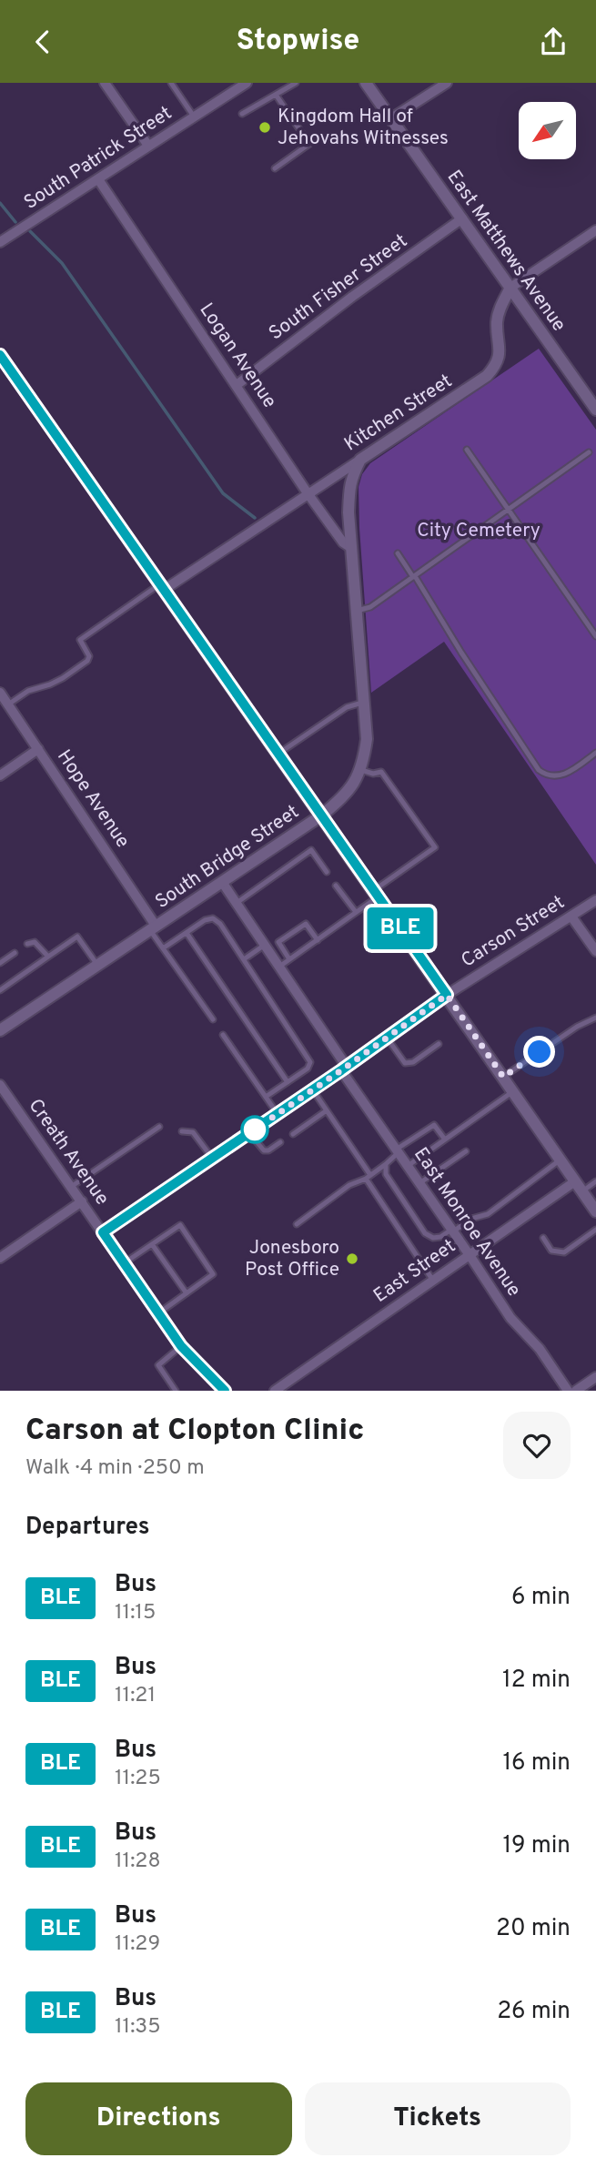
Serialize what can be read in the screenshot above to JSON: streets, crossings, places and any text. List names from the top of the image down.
{
  "streets": {
    "street": [
      "South Patrick Street",
      "East Matthews Avenue",
      "South Fisher Street",
      "Logan Avenue",
      "Kitchen Street",
      "Hope Avenue",
      "South Bridge Street",
      "Carson Street",
      "Creath Avenue",
      "East Monroe Avenue",
      "East Street"
    ]
  },
  "crossings": [
    ["South Patrick Street", "Logan Avenue"],
    ["East Matthews Avenue", "South Fisher Street"],
    ["East Matthews Avenue", "Kitchen Street"],
    ["South Fisher Street", "Logan Avenue"],
    ["Logan Avenue", "Kitchen Street"],
    ["Logan Avenue", "South Bridge Street"],
    ["Kitchen Street", "South Bridge Street"],
    ["Hope Avenue", "South Bridge Street"],
    ["South Bridge Street", "East Monroe Avenue"],
    ["Carson Street", "Creath Avenue"],
    ["Carson Street", "East Monroe Avenue"],
    ["East Monroe Avenue", "East Street"]
  ],
  "parks": ["City Cemetery"],
  "places": ["Kingdom Hall of Jehovahs Witnesses", "Jonesboro Post Office"],
  "lines": ["bus line BLE"],
  "north": "bottom left",
  "page": {
    "header": "Stopwise",
    "on_map": "BLE",
    "heading": [
      ["Carson at Clopton Clinic", "Walk · 4 min · 250 m"],
      "Departures"
    ],
    "list": [
      {
        "mark": "BLE",
        "name": "Bus",
        "note": "11:15",
        "value": "6 min"
      },
      {
        "mark": "BLE",
        "name": "Bus",
        "note": "11:21",
        "value": "12 min"
      },
      {
        "mark": "BLE",
        "name": "Bus",
        "note": "11:25",
        "value": "16 min"
      },
      {
        "mark": "BLE",
        "name": "Bus",
        "note": "11:28",
        "value": "19 min"
      },
      {
        "mark": "BLE",
        "name": "Bus",
        "note": "11:29",
        "value": "20 min"
      },
      {
        "mark": "BLE",
        "name": "Bus",
        "note": "11:35",
        "value": "26 min"
      }
    ],
    "buttons": ["Directions", "Tickets"]
  }
}
